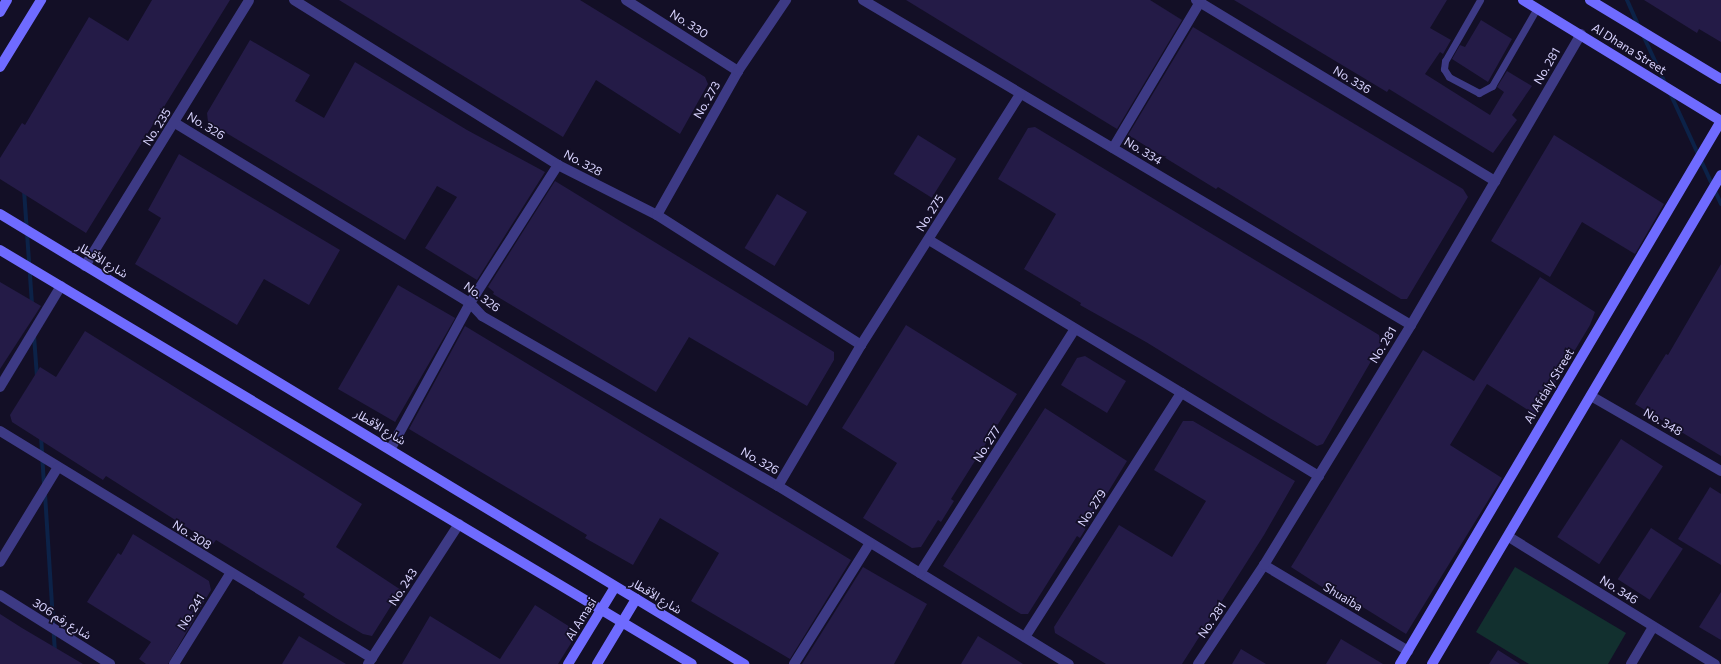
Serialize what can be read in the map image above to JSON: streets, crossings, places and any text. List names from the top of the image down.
{
  "streets": {
    "street": [
      "No. 330",
      "Al Dhana Street",
      "No. 281",
      "No. 336",
      "No. 273",
      "No. 326",
      "No. 235",
      "No. 334",
      "No. 328",
      "No. 275",
      "شارع الأقطار",
      "Al Afdaly Street",
      "No. 348",
      "No. 277",
      "No. 279",
      "No. 308",
      "No. 243",
      "No. 346",
      "Shuaiba",
      "No. 241",
      "شارع رقم 306",
      "Al Amasi"
    ]
  },
  "crossings": [
    ["No. 330", "No. 273"],
    ["Al Dhana Street", "No. 281"],
    ["Al Dhana Street", "Al Afdaly Street"],
    ["No. 281", "No. 336"],
    ["No. 281", "No. 334"],
    ["No. 281", "Shuaiba"],
    ["No. 273", "No. 328"],
    ["No. 326", "No. 235"],
    ["No. 326", "No. 275"],
    ["No. 326", "No. 277"],
    ["No. 326", "No. 279"],
    ["No. 235", "شارع الأقطار"],
    ["No. 334", "No. 275"],
    ["No. 328", "No. 275"],
    ["شارع الأقطار", "Al Amasi"],
    ["Al Afdaly Street", "Shuaiba"],
    ["No. 308", "No. 243"],
    ["No. 308", "No. 241"]
  ]
}
